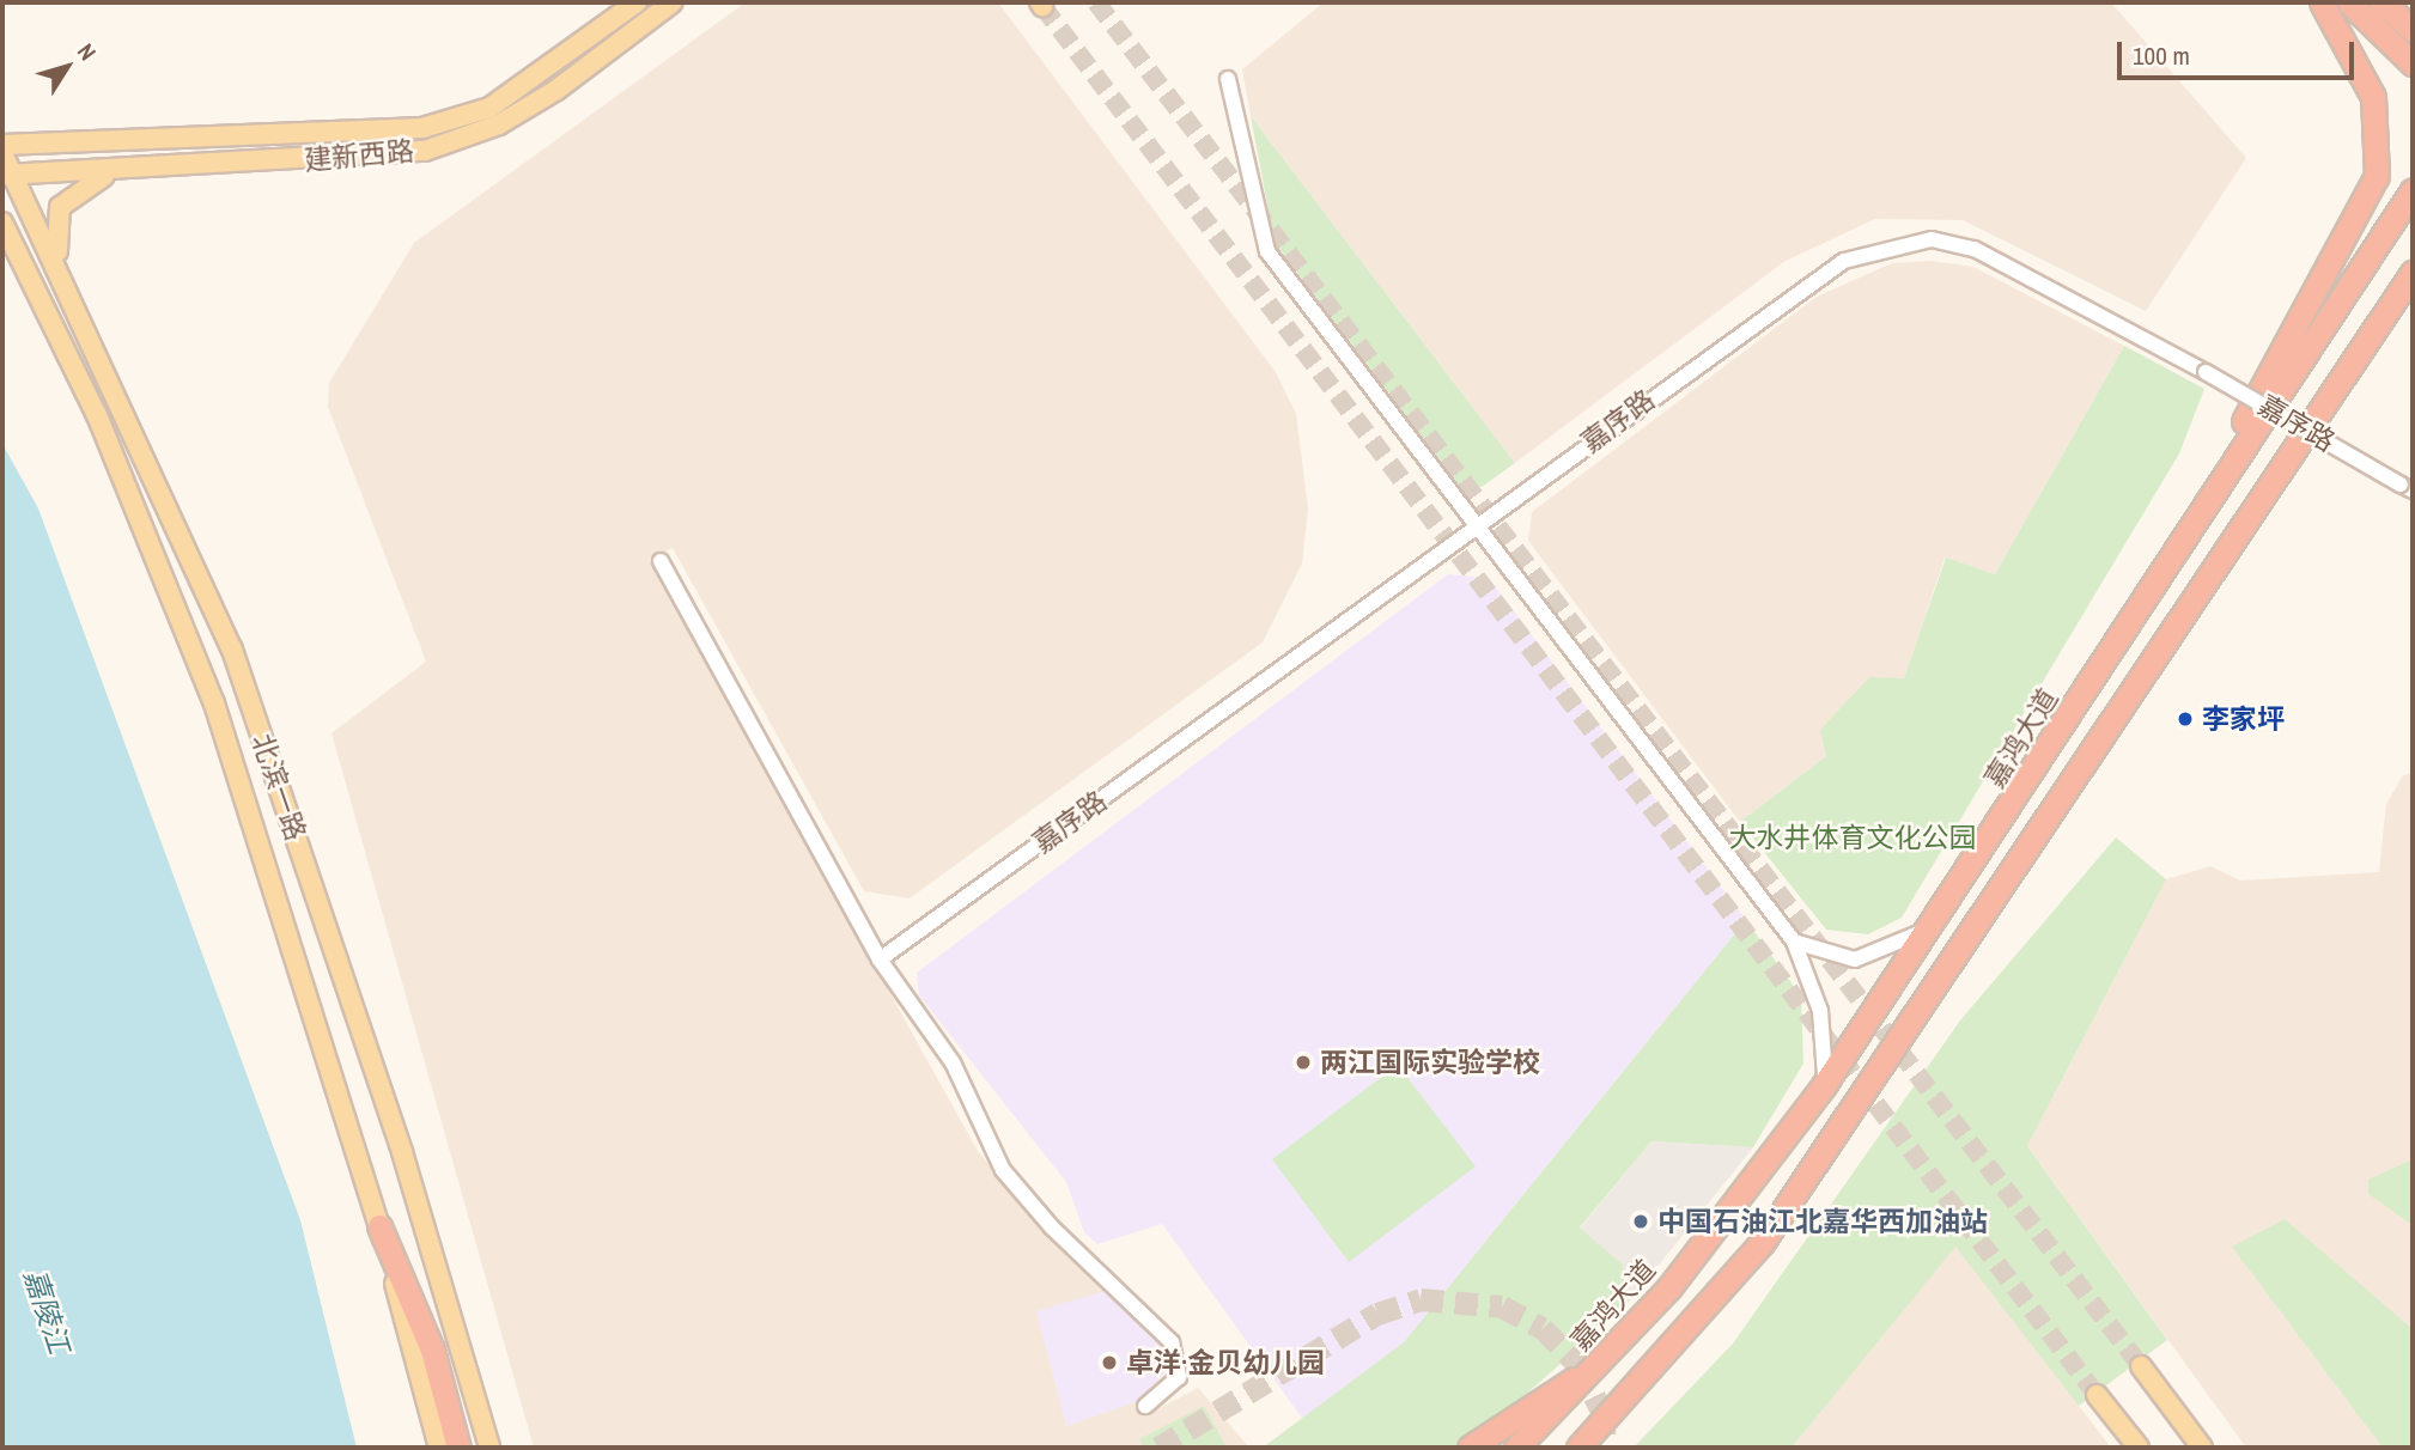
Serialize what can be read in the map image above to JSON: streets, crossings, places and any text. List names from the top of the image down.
{
  "streets": {
    "highway": ["嘉鸿大道"],
    "main road": ["建新西路", "北滨一路"],
    "street": ["嘉序路"]
  },
  "crossings": [
    ["建新西路", "北滨一路"]
  ],
  "water": ["嘉陵江"],
  "parks": ["大水井体育文化公园"],
  "places": [
    "李家坪",
    "两江国际实验学校",
    "中国石油江北嘉华西加油站",
    "卓洋·金贝幼儿园"
  ],
  "scale_bar": "100 m",
  "north": "top right"
}
